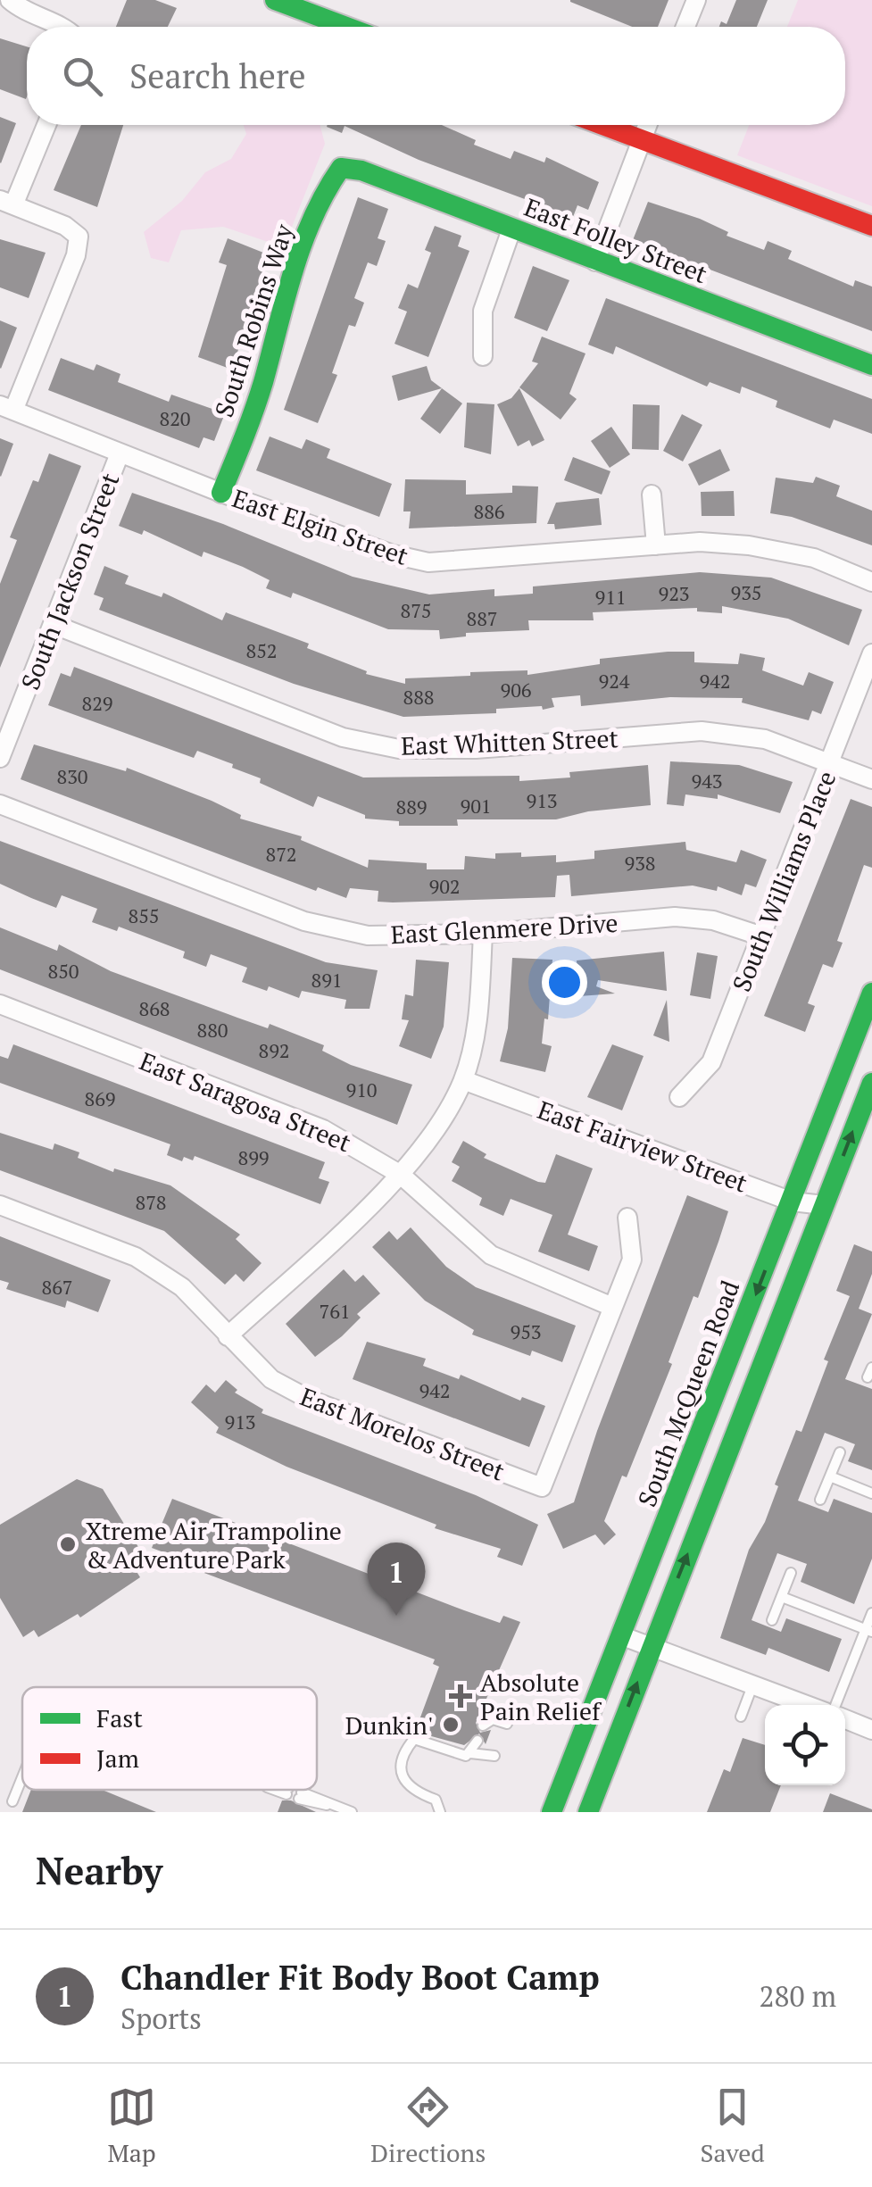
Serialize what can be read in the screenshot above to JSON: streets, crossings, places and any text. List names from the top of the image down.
{
  "streets": {
    "main road": ["East Folley Street", "South Robins Way", "South McQueen Road"],
    "street": [
      "East Elgin Street",
      "South Jackson Street",
      "East Whitten Street",
      "South Williams Place",
      "East Glenmere Drive",
      "East Saragosa Street",
      "East Fairview Street",
      "East Morelos Street"
    ]
  },
  "crossings": [
    ["East Folley Street", "South Robins Way"],
    ["South Robins Way", "East Elgin Street"],
    ["East Elgin Street", "South Jackson Street"],
    ["South Jackson Street", "East Whitten Street"],
    ["East Whitten Street", "South Williams Place"],
    ["South Williams Place", "East Glenmere Drive"],
    ["East Saragosa Street", "East Morelos Street"],
    ["East Fairview Street", "South McQueen Road"]
  ],
  "places": {
    "other": ["Xtreme Air Trampoline & Adventure Park", "Dunkin'"],
    "health": ["Absolute Pain Relief"]
  },
  "house_numbers": [
    "820",
    "886",
    "935",
    "923",
    "911",
    "875",
    "887",
    "852",
    "924",
    "942",
    "906",
    "888",
    "829",
    "830",
    "943",
    "913",
    "901",
    "889",
    "872",
    "938",
    "902",
    "855",
    "850",
    "891",
    "868",
    "880",
    "892",
    "910",
    "869",
    "899",
    "878",
    "867",
    "761",
    "953",
    "942",
    "913"
  ],
  "legend": ["Fast", "Jam"],
  "page": {
    "search": "Search here",
    "pins": "1",
    "heading": "Nearby",
    "list": [
      {
        "mark": "1",
        "name": "Chandler Fit Body Boot Camp",
        "note": "Sports",
        "value": "280 m"
      }
    ],
    "nav": ["Map", "Directions", "Saved"]
  }
}
